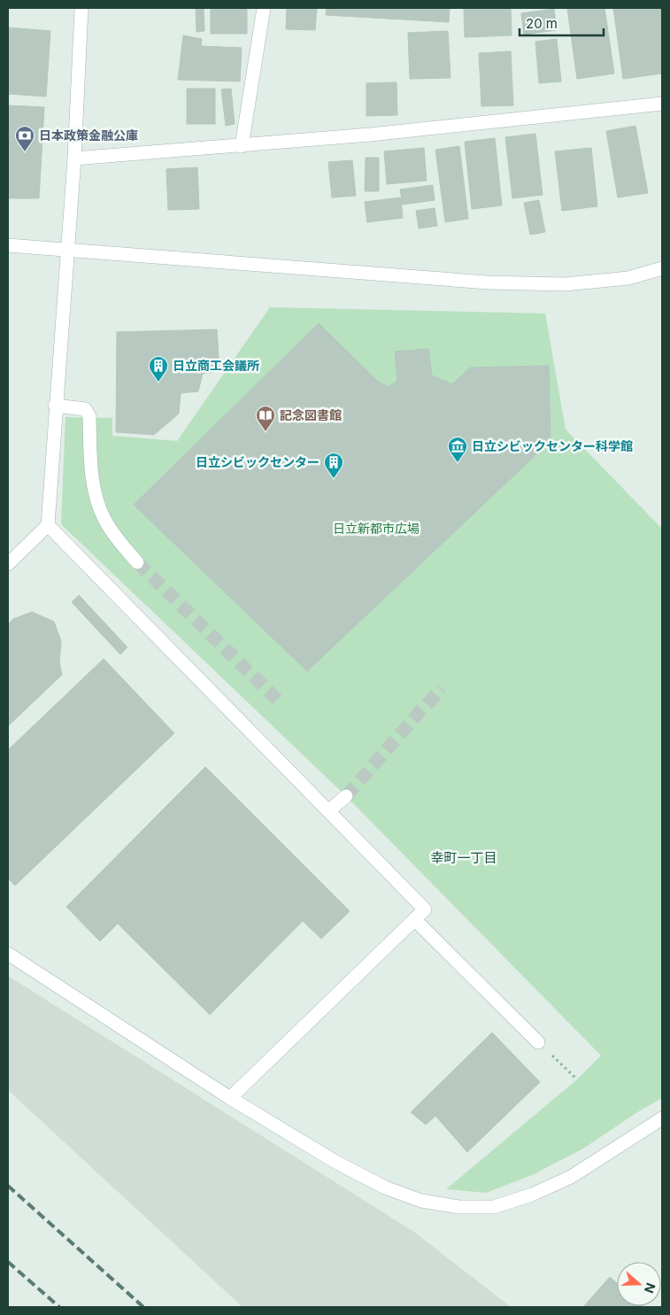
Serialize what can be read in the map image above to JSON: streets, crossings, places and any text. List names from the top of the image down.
{
  "districts": ["幸町一丁目"],
  "parks": ["日立新都市広場"],
  "places": {
    "bank": ["日本政策金融公庫"],
    "building": ["日立商工会議所", "日立シビックセンター"],
    "library": ["記念図書館"],
    "museum": ["日立シビックセンター科学館"]
  },
  "scale_bar": "20 m",
  "north": "right"
}
